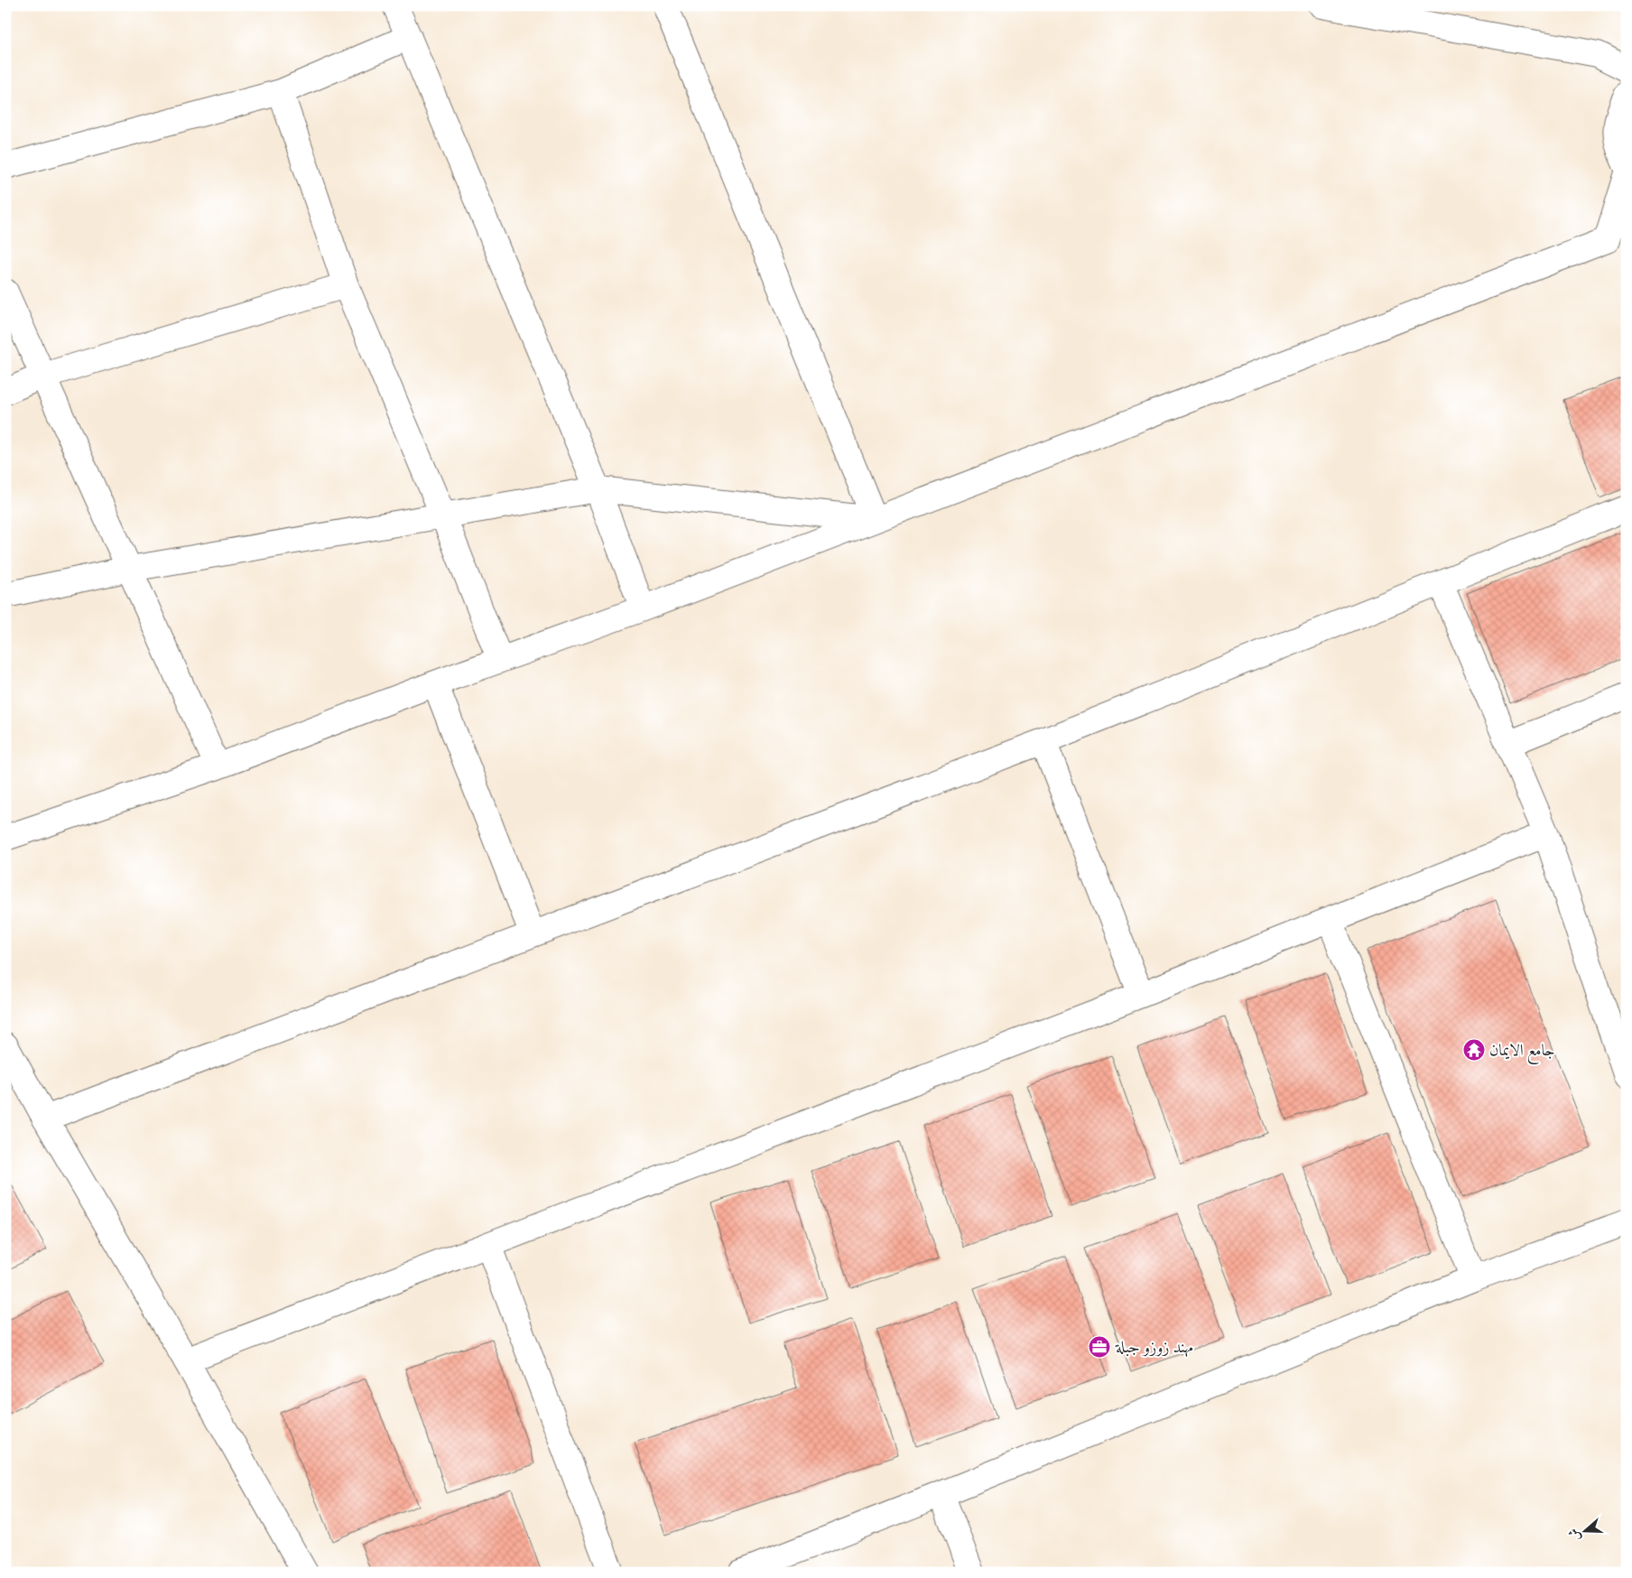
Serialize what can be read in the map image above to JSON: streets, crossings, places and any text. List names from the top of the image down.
{
  "places": {
    "temple": ["جامع الايمان"],
    "office": ["مهند زوزو جبلة"]
  },
  "north": "left"
}
